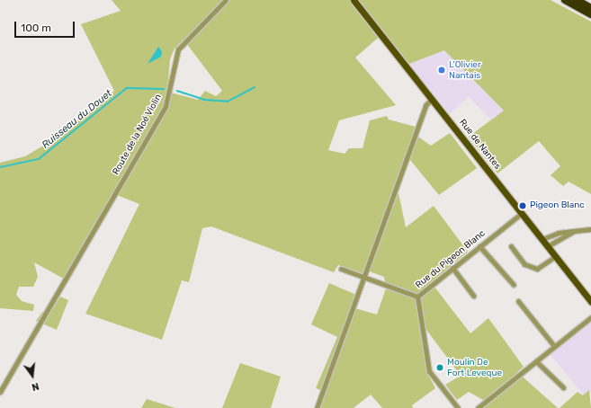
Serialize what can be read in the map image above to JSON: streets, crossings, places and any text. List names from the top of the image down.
{
  "streets": {
    "main road": ["Rue de Nantes"],
    "street": ["Route de la Noé Violin", "Rue du Pigeon Blanc"]
  },
  "crossings": [
    ["Rue de Nantes", "Rue du Pigeon Blanc"]
  ],
  "water": ["Ruisseau du Douet"],
  "places": ["L'Olivier Nantais", "Pigeon Blanc", "Moulin De Fort Leveque"],
  "scale_bar": "100 m",
  "north": "bottom"
}
